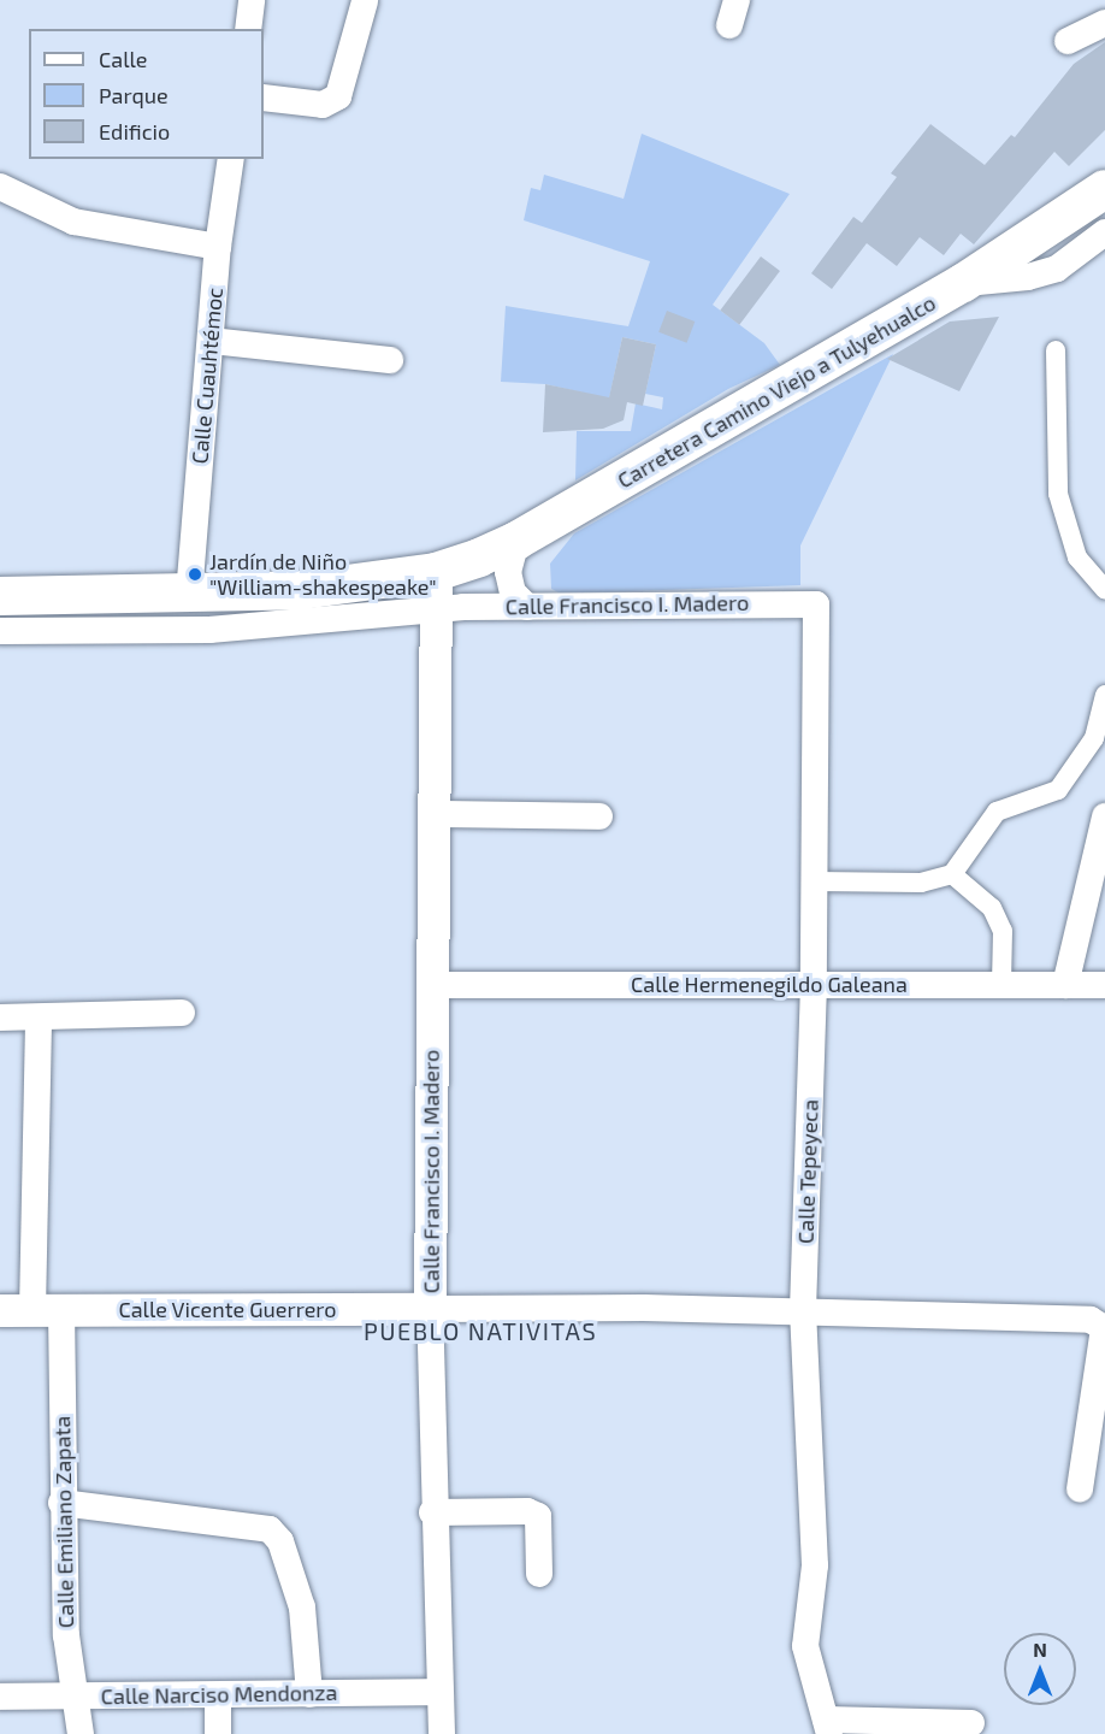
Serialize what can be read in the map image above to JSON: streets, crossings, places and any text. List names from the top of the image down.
{
  "streets": {
    "main road": ["Carretera Camino Viejo a Tulyehualco"],
    "street": [
      "Calle Cuauhtémoc",
      "Calle Francisco I. Madero",
      "Calle Hermenegildo Galeana",
      "Calle Tepeyeca",
      "Calle Vicente Guerrero",
      "Calle Emiliano Zapata",
      "Calle Narciso Mendonza"
    ]
  },
  "crossings": [
    ["Calle Cuauhtémoc", "Carretera Camino Viejo a Tulyehualco"],
    ["Carretera Camino Viejo a Tulyehualco", "Calle Francisco I. Madero"],
    ["Calle Francisco I. Madero", "Calle Hermenegildo Galeana"],
    ["Calle Francisco I. Madero", "Calle Tepeyeca"],
    ["Calle Francisco I. Madero", "Calle Vicente Guerrero"],
    ["Calle Francisco I. Madero", "Calle Narciso Mendonza"],
    ["Calle Hermenegildo Galeana", "Calle Tepeyeca"],
    ["Calle Tepeyeca", "Calle Vicente Guerrero"],
    ["Calle Vicente Guerrero", "Calle Emiliano Zapata"],
    ["Calle Emiliano Zapata", "Calle Narciso Mendonza"]
  ],
  "districts": ["PUEBLO NATIVITAS"],
  "places": ["Jardín de Niño \"William-shakespeake\""],
  "legend": ["Calle", "Parque", "Edificio"],
  "north": "top"
}
